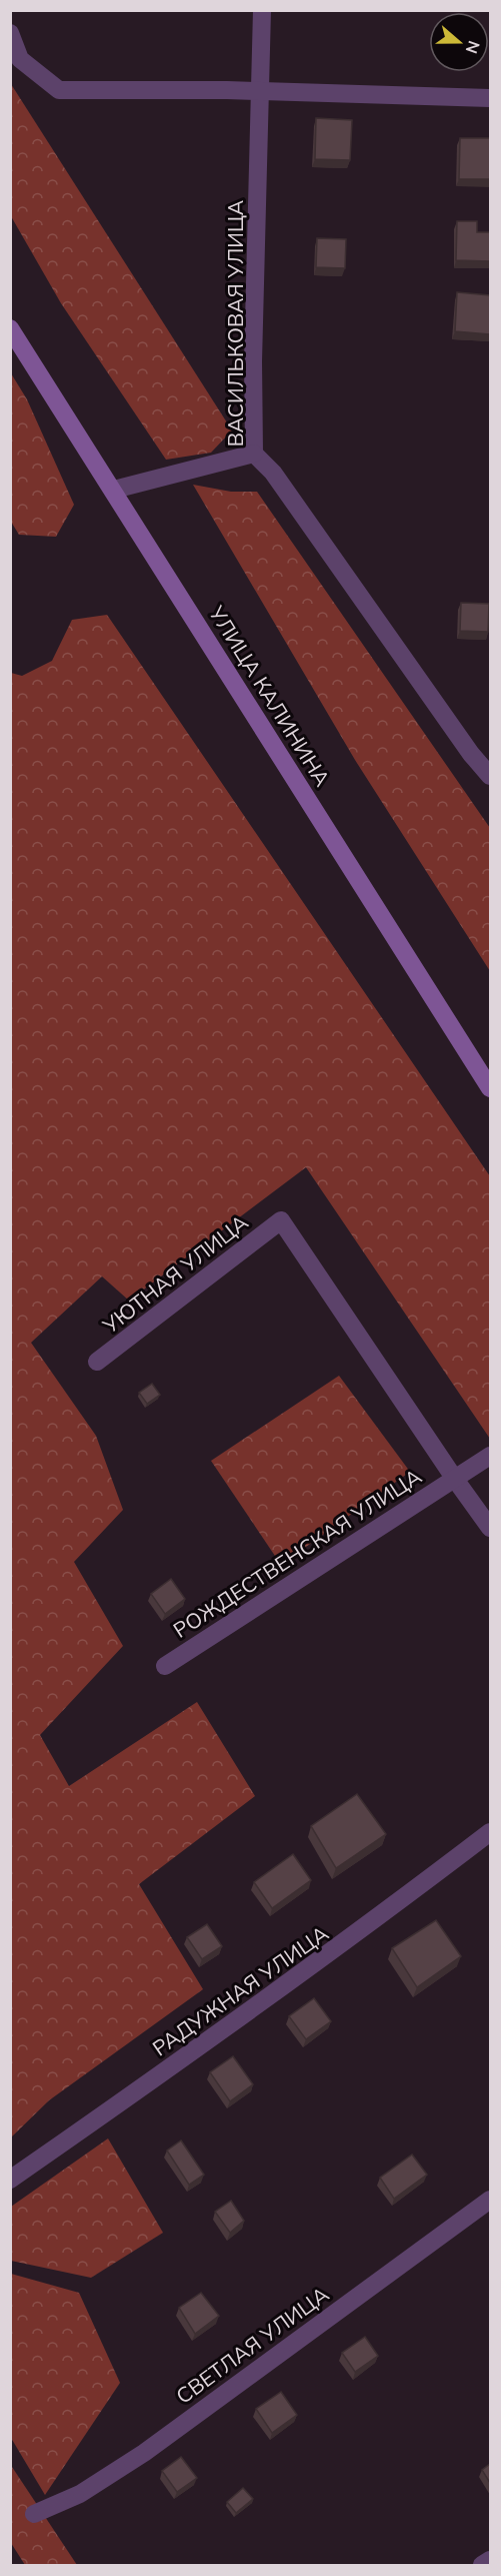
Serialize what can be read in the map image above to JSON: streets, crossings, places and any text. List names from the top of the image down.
{
  "streets": {
    "main road": ["УЛИЦА КАЛИНИНА"],
    "street": [
      "ВАСИЛЬКОВАЯ УЛИЦА",
      "УЮТНАЯ УЛИЦА",
      "РОЖДЕСТВЕНСКАЯ УЛИЦА",
      "РАДУЖНАЯ УЛИЦА",
      "СВЕТЛАЯ УЛИЦА"
    ]
  },
  "crossings": [
    ["УЮТНАЯ УЛИЦА", "РОЖДЕСТВЕНСКАЯ УЛИЦА"]
  ],
  "north": "right"
}
